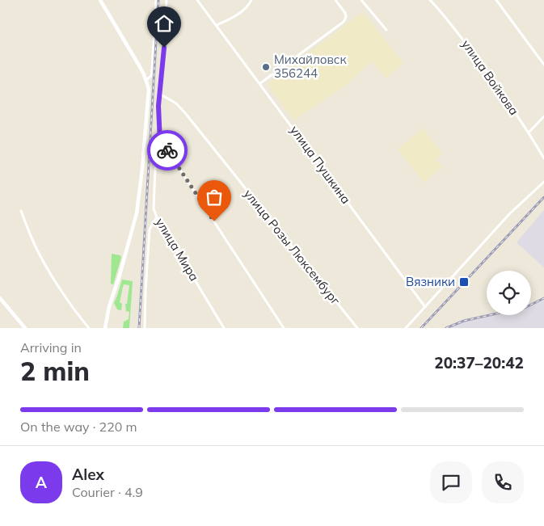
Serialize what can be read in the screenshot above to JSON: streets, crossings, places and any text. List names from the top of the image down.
{
  "streets": {
    "street": [
      "улица Войкова",
      "улица Пушкина",
      "улица Розы Люксембург",
      "улица Мира"
    ]
  },
  "crossings": [
    ["улица Розы Люксембург", "улица Мира"]
  ],
  "places": {
    "other": ["Михайловск 356244"],
    "transit": ["Вязники"]
  },
  "page": {
    "heading": ["2 min", "Arriving in", "20:37–20:42"],
    "panel": ["Alex", "Courier · 4.9"],
    "bar": "On the way · 220 m",
    "round": "A"
  }
}
